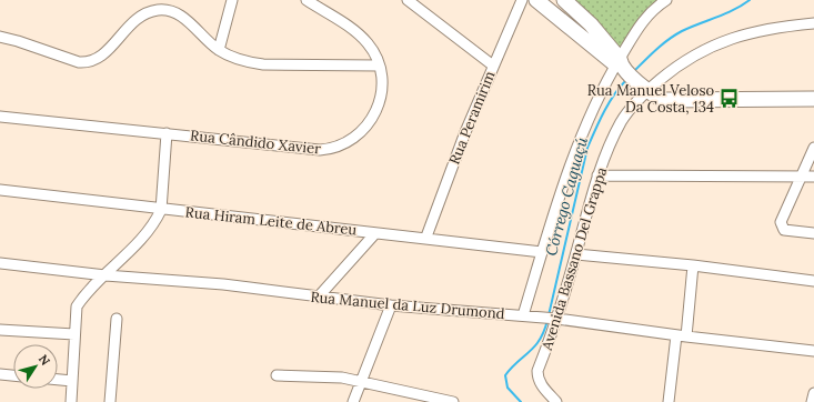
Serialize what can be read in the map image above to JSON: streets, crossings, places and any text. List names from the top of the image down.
{
  "streets": {
    "street": [
      "Rua Peramirim",
      "Rua Cândido Xavier",
      "Rua Hiram Leite de Abreu",
      "Avenida Bassano Del Grappa",
      "Rua Manuel da Luz Drumond"
    ]
  },
  "crossings": [
    ["Rua Peramirim", "Rua Hiram Leite de Abreu"],
    ["Rua Hiram Leite de Abreu", "Avenida Bassano Del Grappa"],
    ["Avenida Bassano Del Grappa", "Rua Manuel da Luz Drumond"]
  ],
  "water": ["Córrego Caguaçú"],
  "places": {
    "bus stop": ["Rua Manuel Veloso Da Costa, 134"]
  },
  "north": "top right"
}
